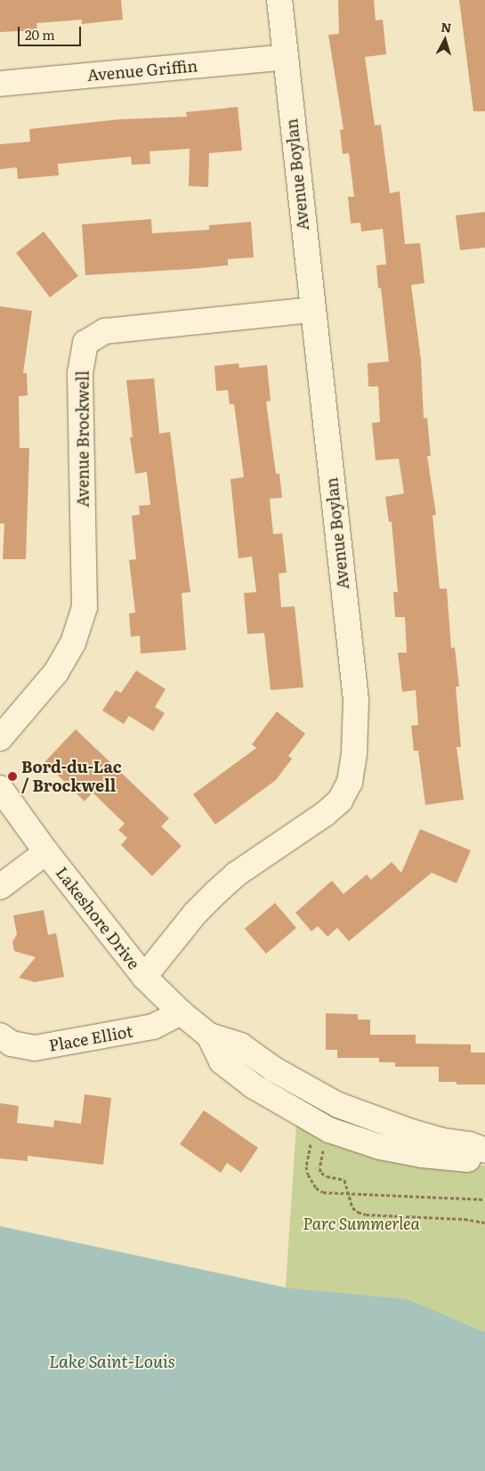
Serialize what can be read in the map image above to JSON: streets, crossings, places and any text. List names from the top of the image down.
{
  "streets": {
    "street": [
      "Avenue Griffin",
      "Avenue Boylan",
      "Avenue Brockwell",
      "Lakeshore Drive",
      "Place Elliot"
    ]
  },
  "crossings": [
    ["Avenue Griffin", "Avenue Boylan"],
    ["Avenue Boylan", "Avenue Brockwell"],
    ["Avenue Boylan", "Lakeshore Drive"],
    ["Lakeshore Drive", "Place Elliot"]
  ],
  "water": ["Lake Saint-Louis"],
  "parks": ["Parc Summerlea"],
  "places": ["Bord-du-Lac / Brockwell"],
  "scale_bar": "20 m",
  "north": "top"
}
